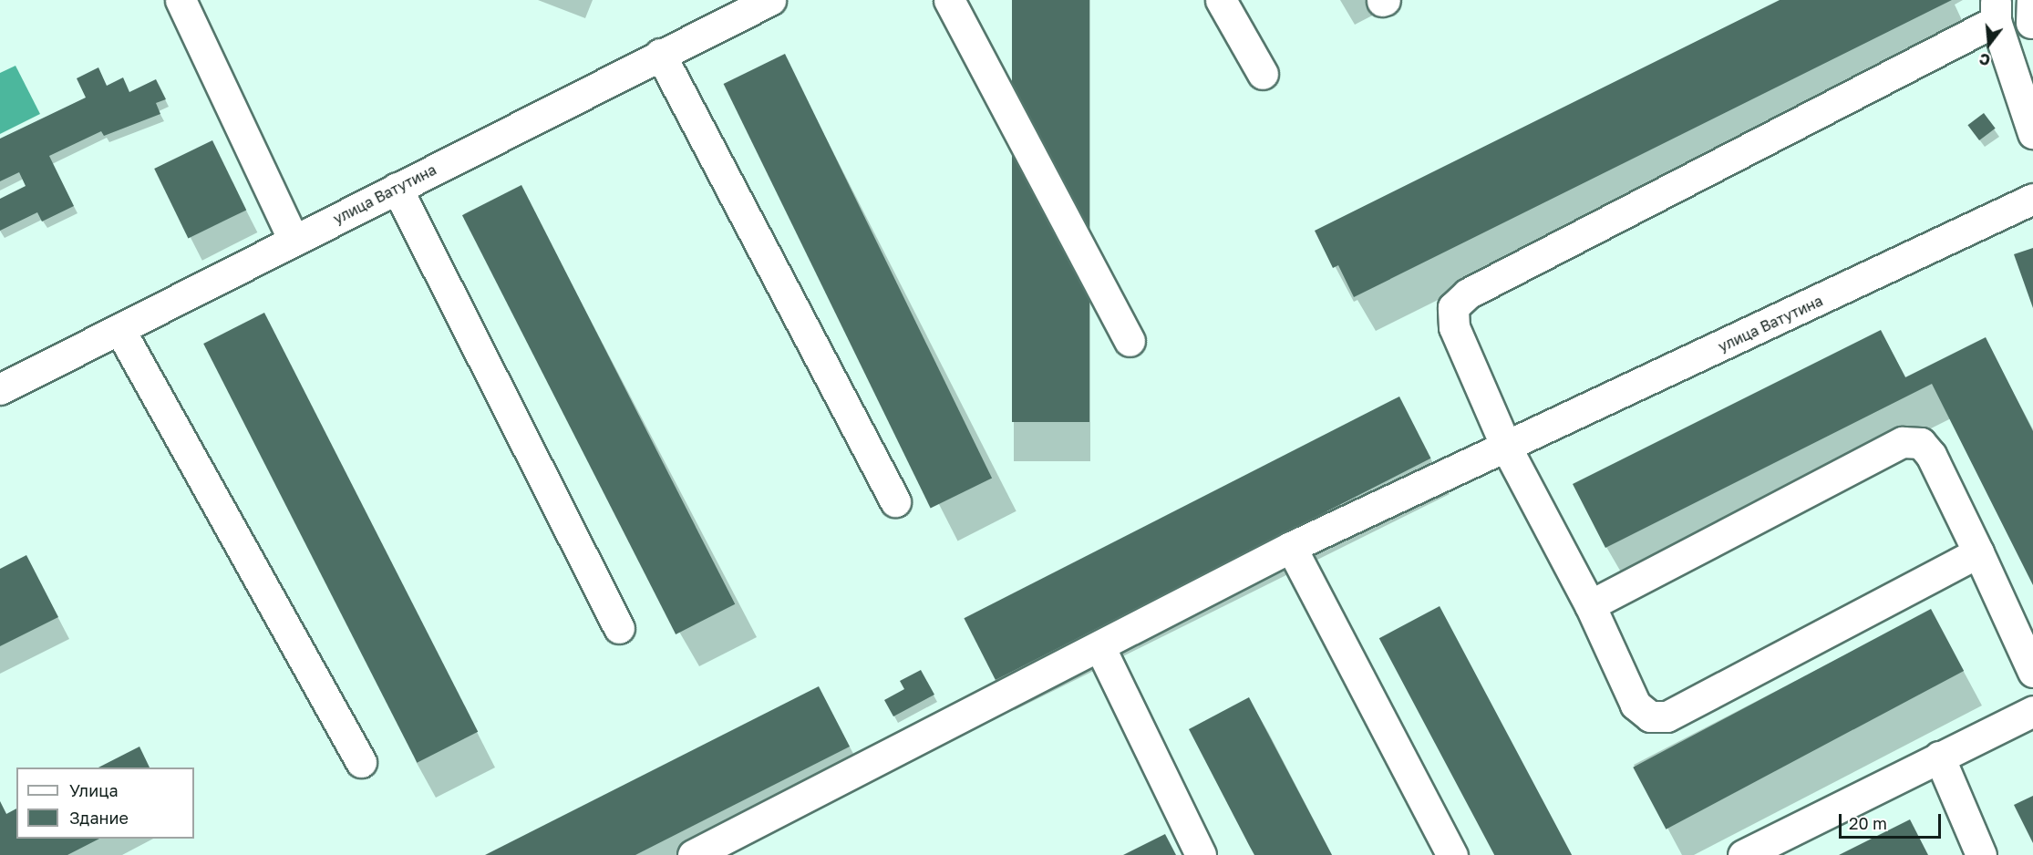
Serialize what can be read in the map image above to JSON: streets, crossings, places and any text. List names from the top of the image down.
{
  "streets": {
    "street": ["улица Ватутина"]
  },
  "legend": ["Улица", "Здание"],
  "scale_bar": "20 m",
  "north": "bottom"
}
